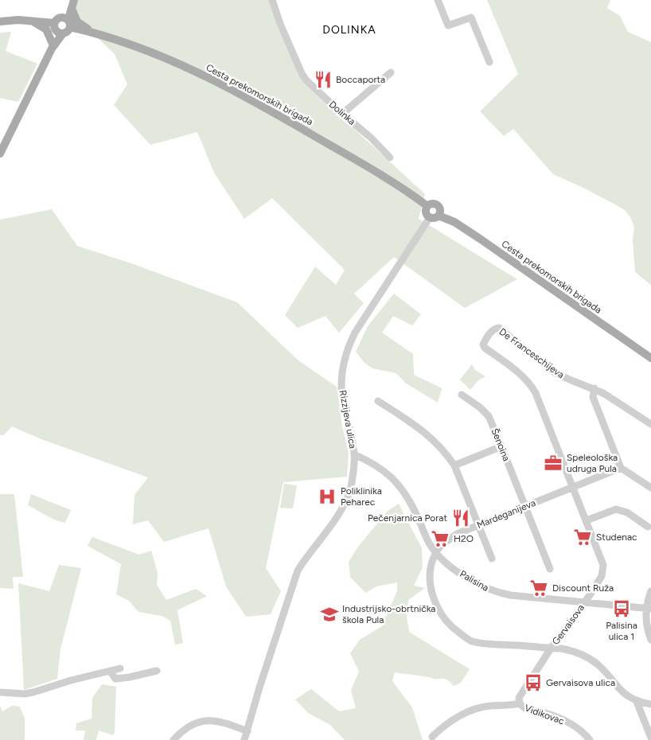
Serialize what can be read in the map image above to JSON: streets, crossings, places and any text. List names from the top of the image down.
{
  "streets": {
    "main road": ["Cesta prekomorskih brigada"],
    "street": [
      "Dolinka",
      "De Franceschijeva",
      "Rizzijeva ulica",
      "Šenoina",
      "Mardeganijeva",
      "Palisina",
      "Gervaisova",
      "Vidikovac"
    ]
  },
  "crossings": [
    ["Cesta prekomorskih brigada", "Rizzijeva ulica"],
    ["De Franceschijeva", "Gervaisova"],
    ["Rizzijeva ulica", "Palisina"],
    ["Šenoina", "Mardeganijeva"],
    ["Mardeganijeva", "Palisina"],
    ["Mardeganijeva", "Gervaisova"],
    ["Palisina", "Gervaisova"],
    ["Gervaisova", "Vidikovac"]
  ],
  "districts": ["DOLINKA"],
  "places": {
    "restaurant": ["Boccaporta", "Pečenjarnica Porat"],
    "office": ["Speleološka udruga Pula"],
    "hospital": ["Poliklinika Peharec"],
    "supermarket": ["Studenac", "H2O", "Discount Ruža"],
    "bus stop": ["Palisina ulica 1", "Gervaisova ulica"],
    "school or university": ["Industrijsko-obrtnička škola Pula"]
  }
}
